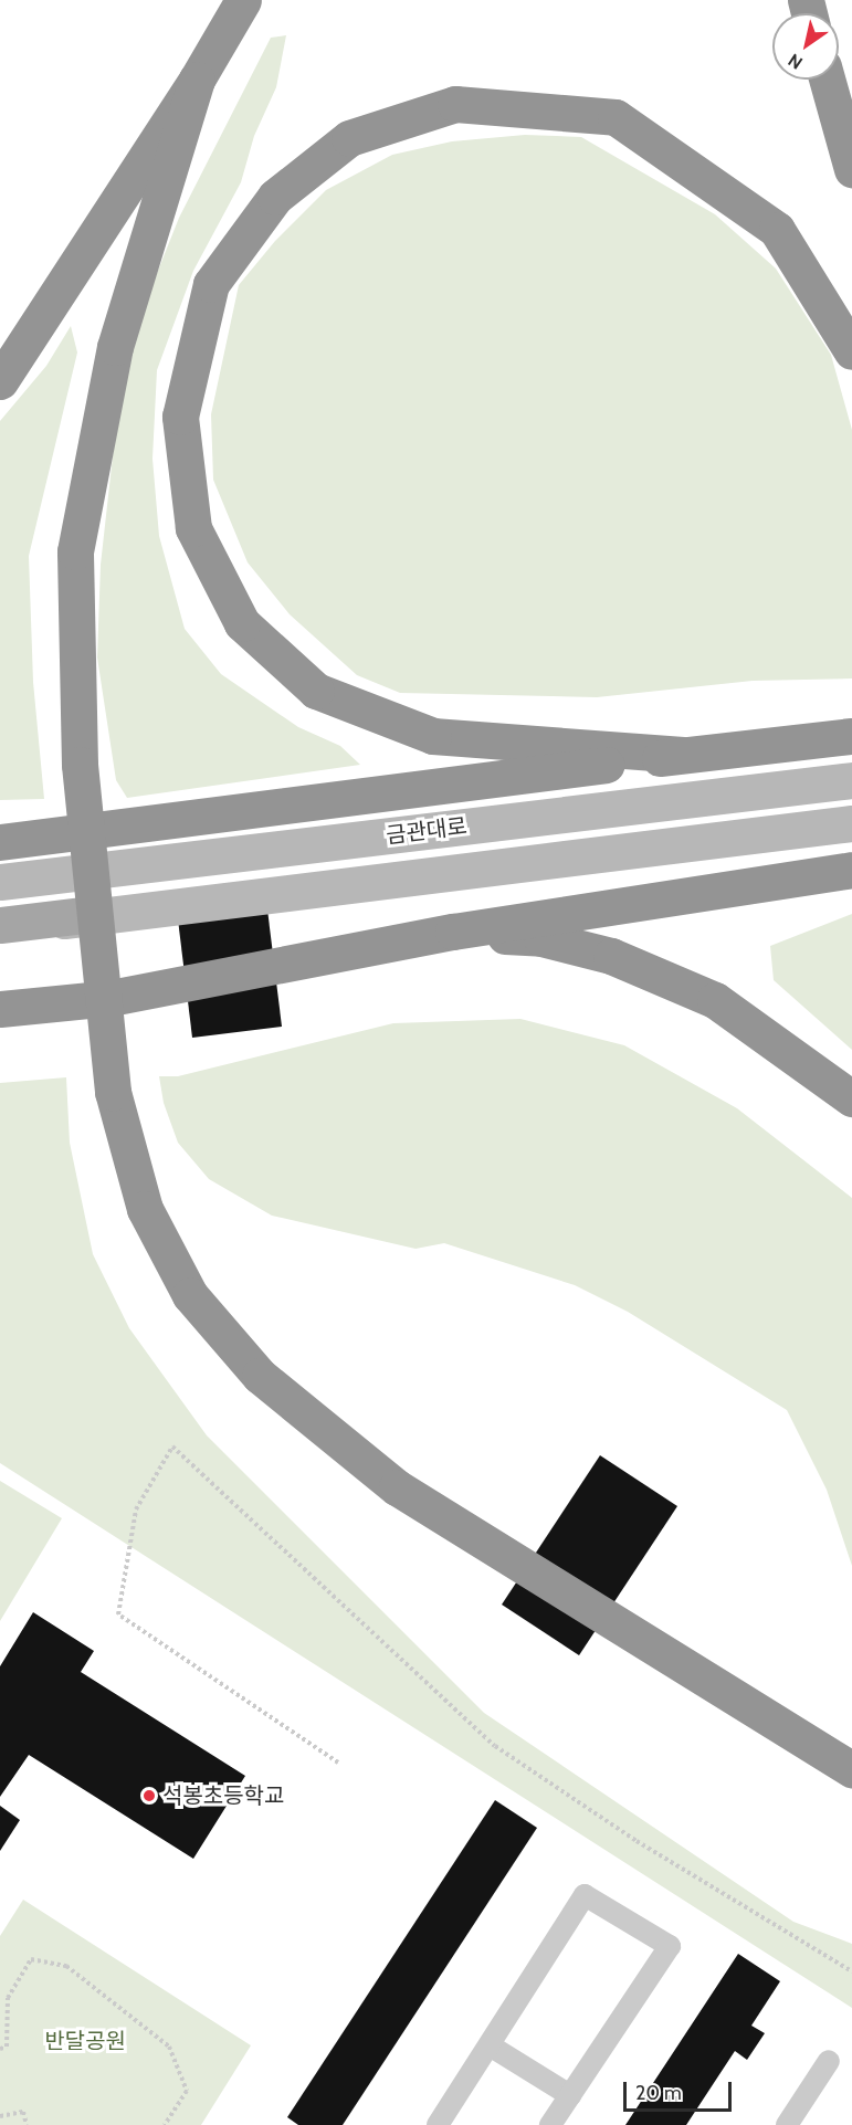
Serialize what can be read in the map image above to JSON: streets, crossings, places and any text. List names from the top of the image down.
{
  "streets": {
    "main road": ["금관대로"]
  },
  "parks": ["반달공원"],
  "places": ["석봉초등학교"],
  "scale_bar": "20 m",
  "north": "bottom left"
}
